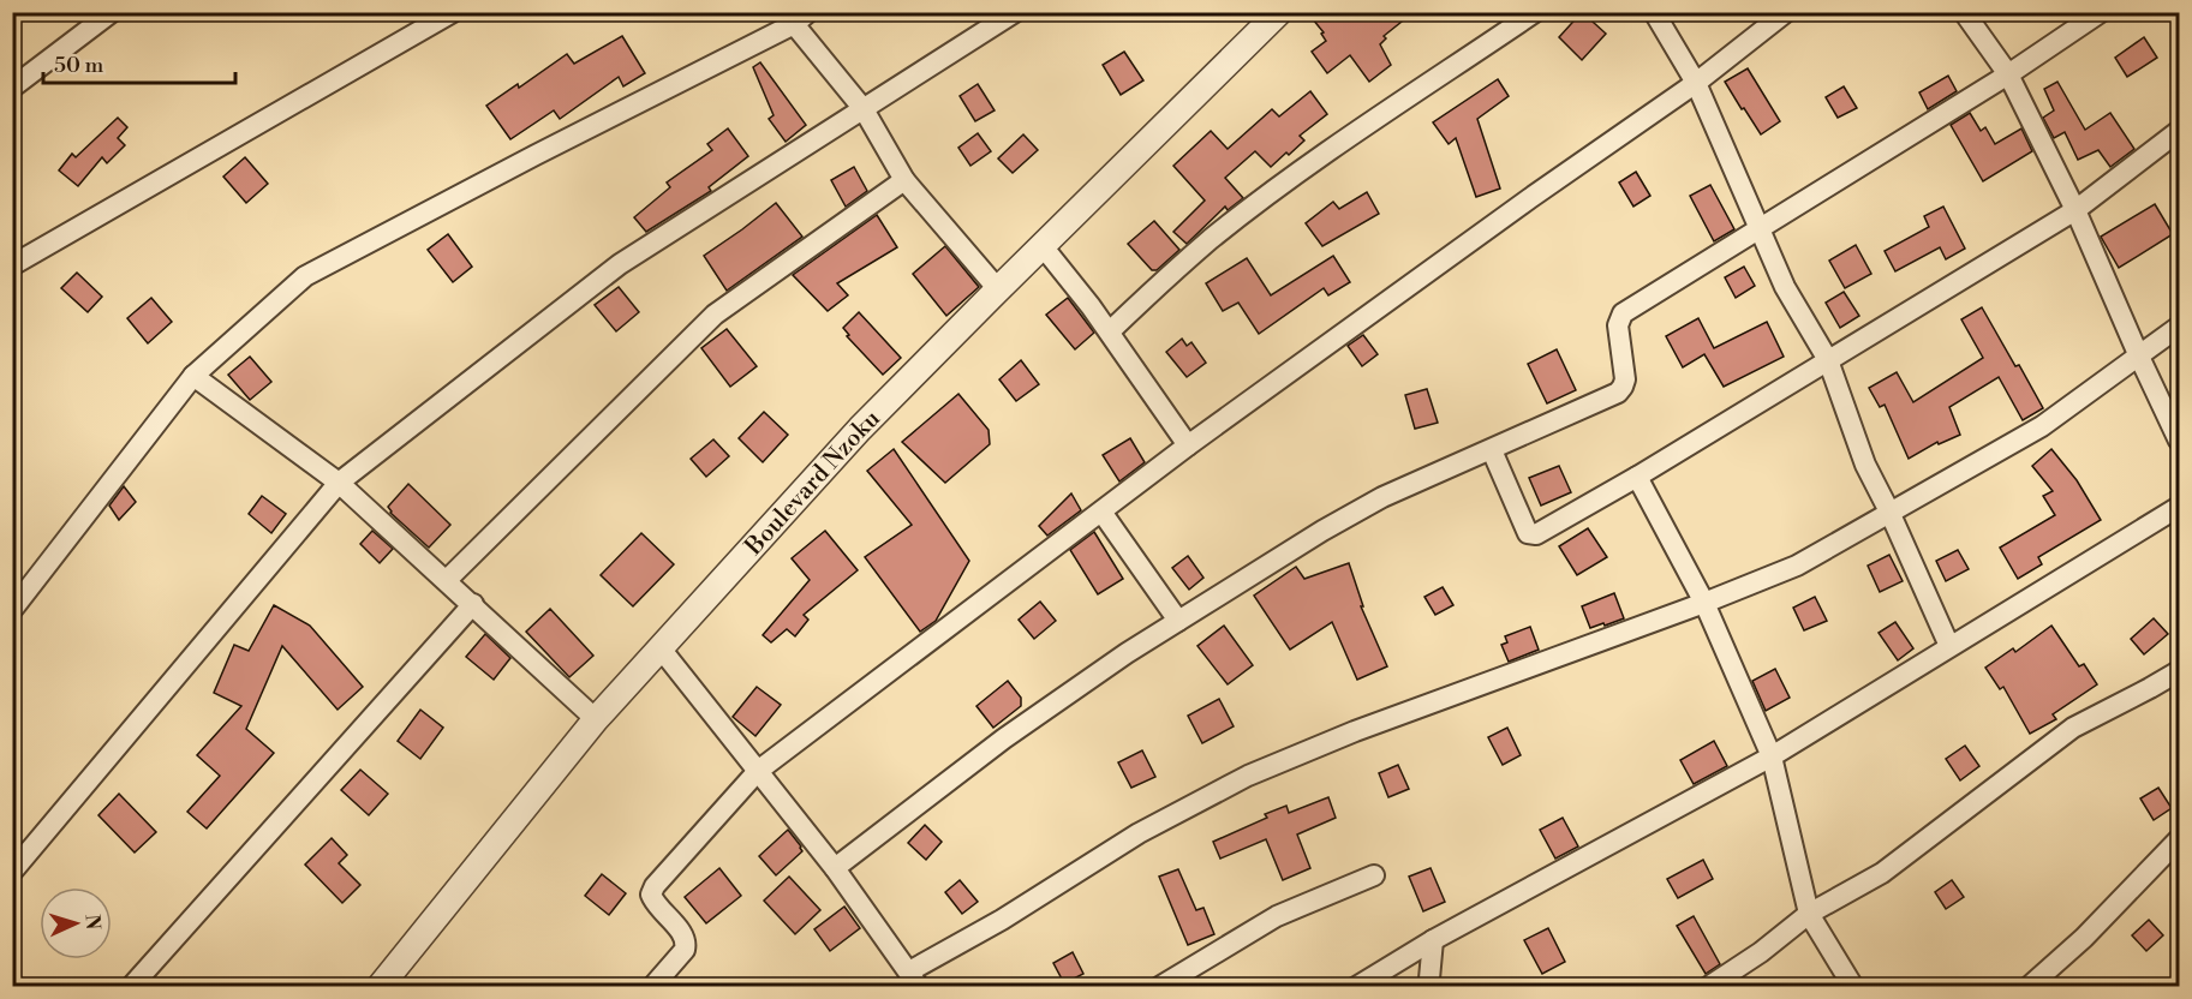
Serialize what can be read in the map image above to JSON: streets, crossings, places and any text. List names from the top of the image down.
{
  "streets": {
    "street": ["Boulevard Nzoku"]
  },
  "scale_bar": "50 m",
  "north": "right"
}
